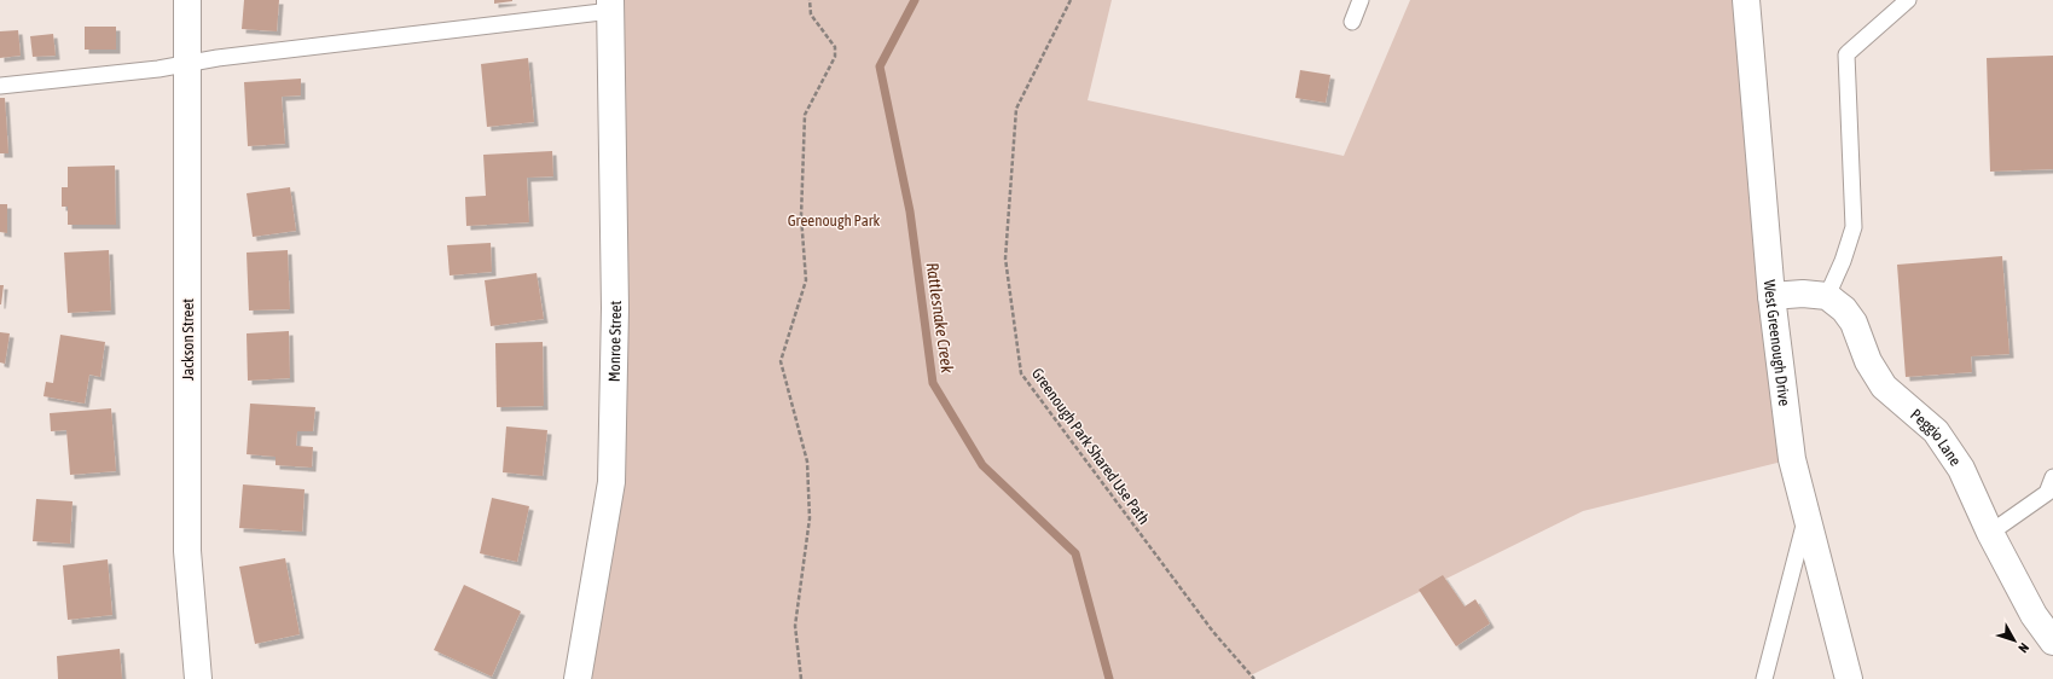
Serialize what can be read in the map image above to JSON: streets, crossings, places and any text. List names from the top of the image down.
{
  "streets": {
    "street": [
      "Jackson Street",
      "Monroe Street",
      "West Greenough Drive",
      "Peggio Lane"
    ],
    "path": ["Greenough Park Shared Use Path"]
  },
  "water": ["Rattlesnake Creek"],
  "parks": ["Greenough Park"],
  "north": "bottom right"
}
